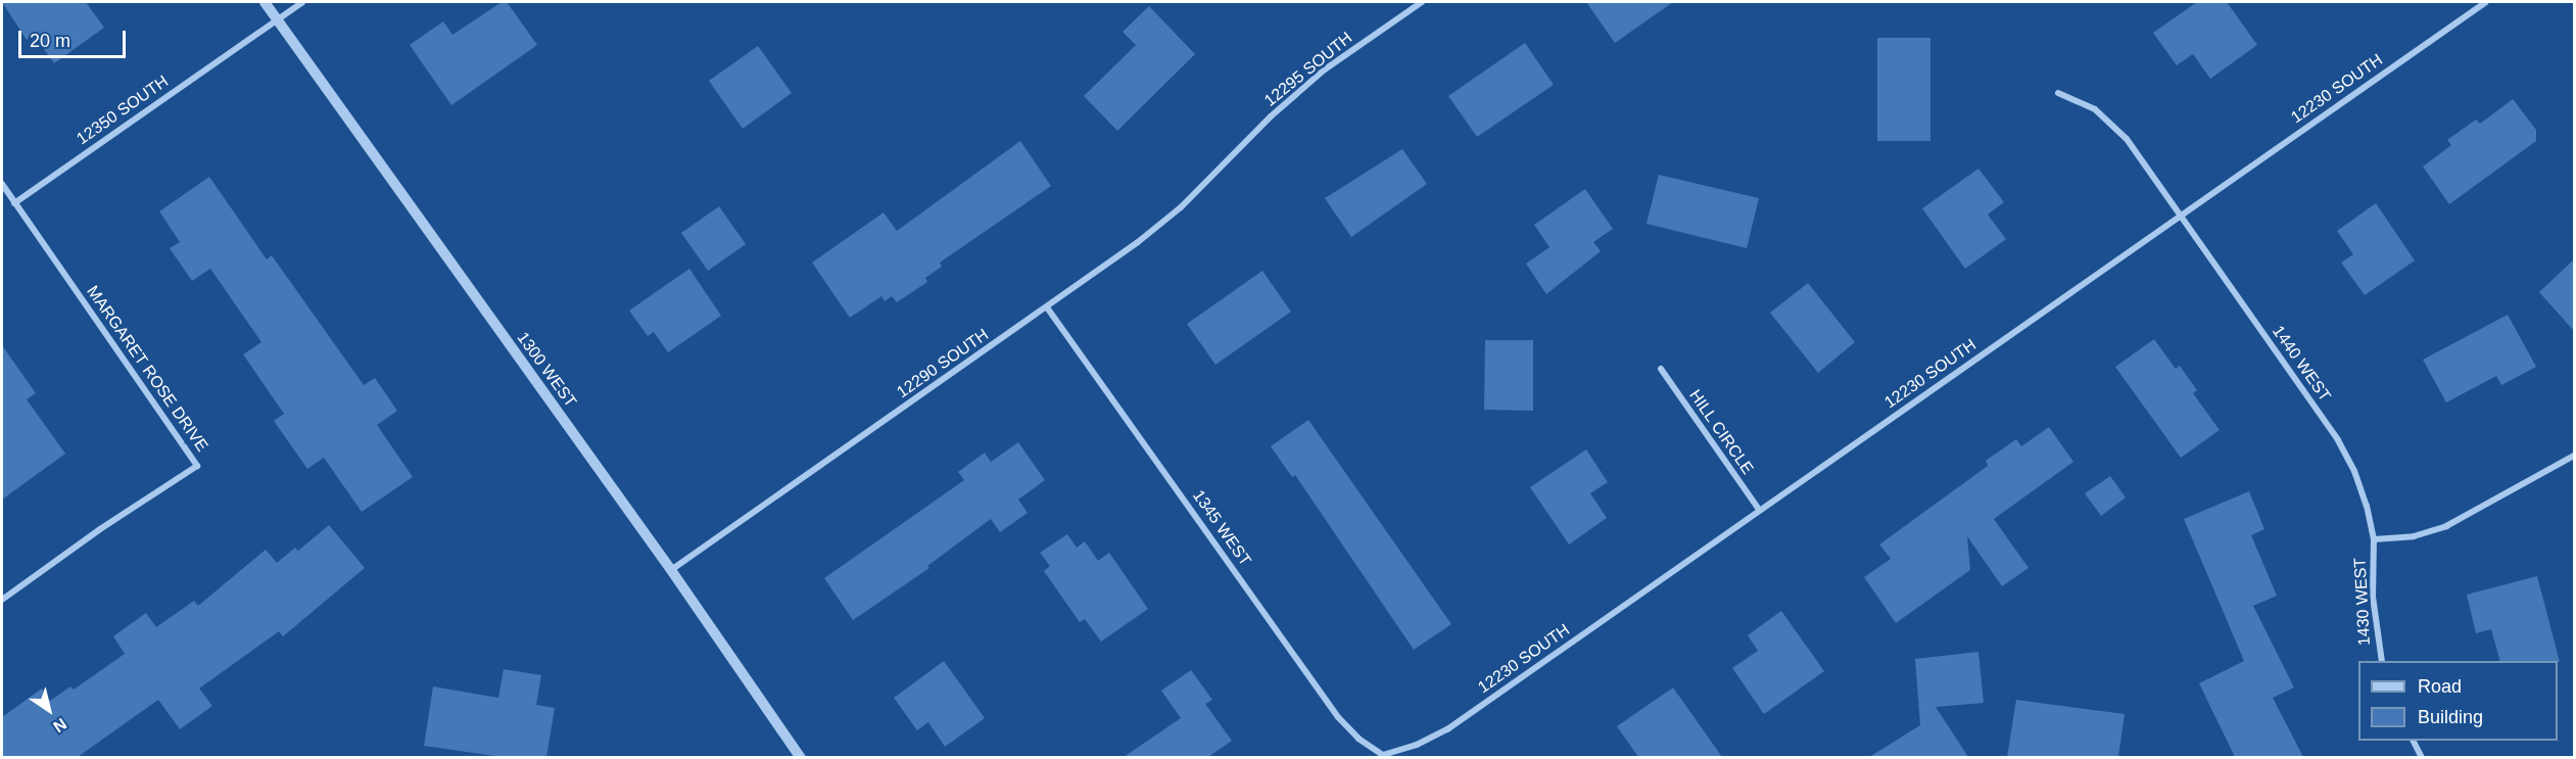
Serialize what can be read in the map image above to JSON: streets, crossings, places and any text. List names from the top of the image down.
{
  "streets": {
    "street": [
      "12295 SOUTH",
      "12230 SOUTH",
      "12350 SOUTH",
      "12290 SOUTH",
      "1440 WEST",
      "MARGARET ROSE DRIVE",
      "1300 WEST",
      "HILL CIRCLE",
      "1345 WEST",
      "1430 WEST"
    ]
  },
  "crossings": [
    ["12295 SOUTH", "12290 SOUTH"],
    ["12230 SOUTH", "1440 WEST"],
    ["12230 SOUTH", "HILL CIRCLE"],
    ["12230 SOUTH", "1345 WEST"],
    ["12350 SOUTH", "MARGARET ROSE DRIVE"],
    ["12350 SOUTH", "1300 WEST"],
    ["12290 SOUTH", "1300 WEST"],
    ["12290 SOUTH", "1345 WEST"],
    ["1440 WEST", "1430 WEST"]
  ],
  "legend": ["Road", "Building"],
  "scale_bar": "20 m",
  "north": "bottom right"
}
